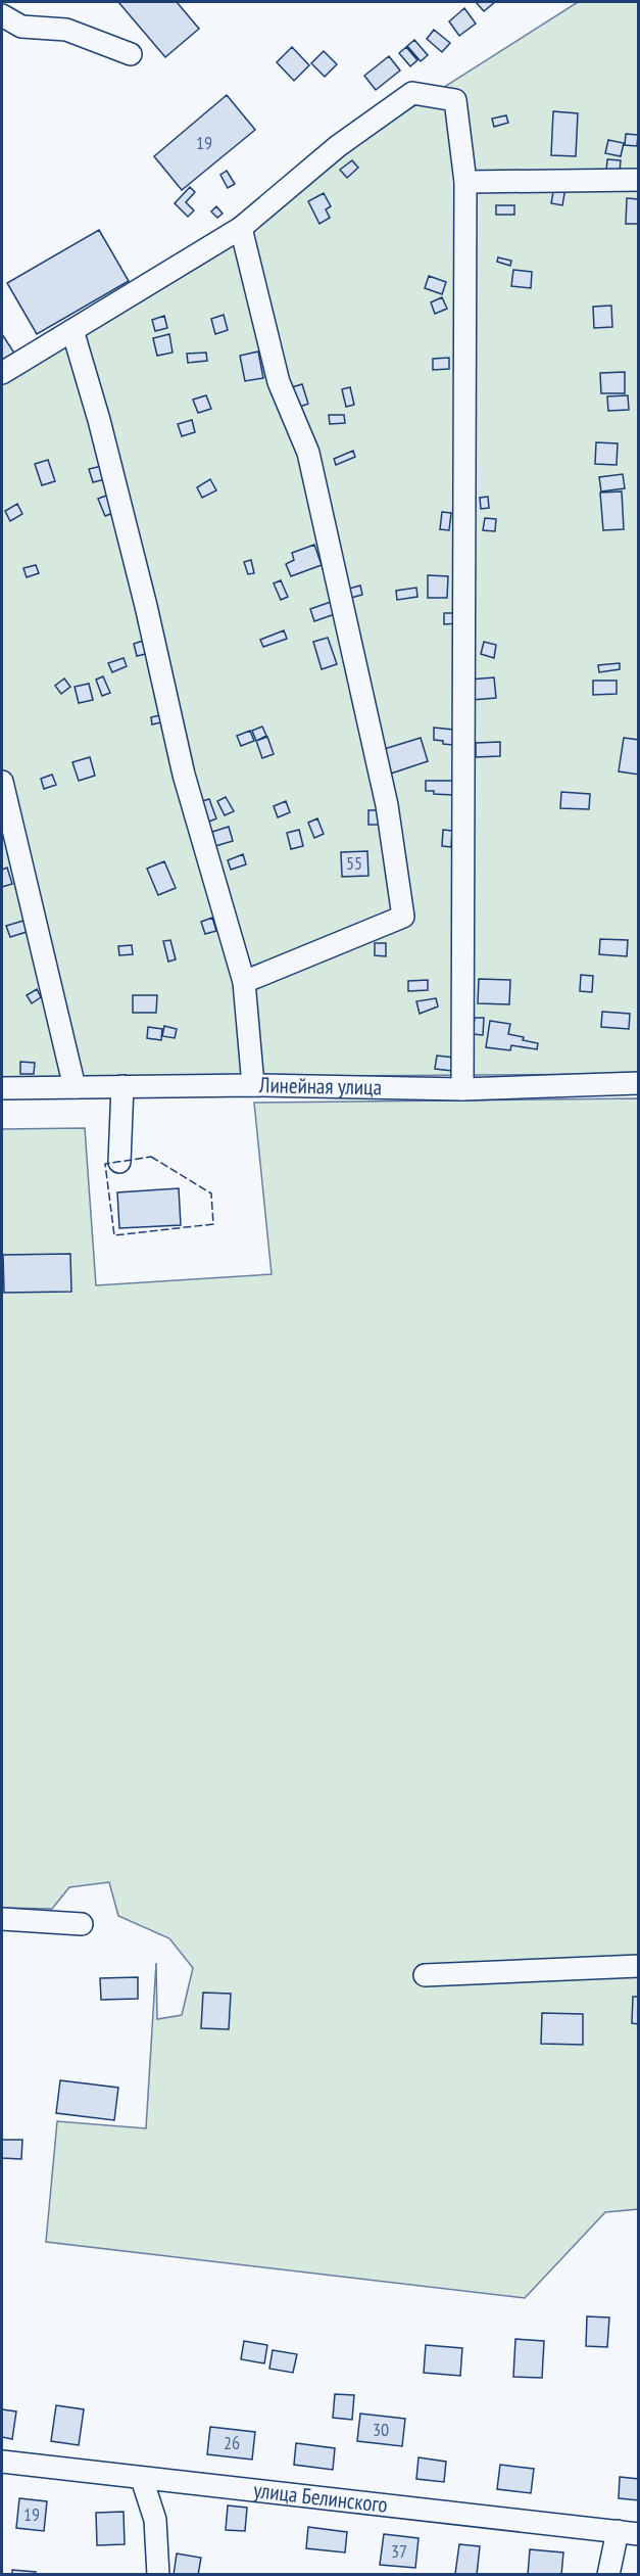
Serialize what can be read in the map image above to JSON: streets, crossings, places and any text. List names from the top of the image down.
{
  "streets": {
    "street": ["Линейная улица", "улица Белинского"]
  },
  "house_numbers": [
    "19",
    "55",
    "30",
    "26",
    "19",
    "37"
  ]
}
